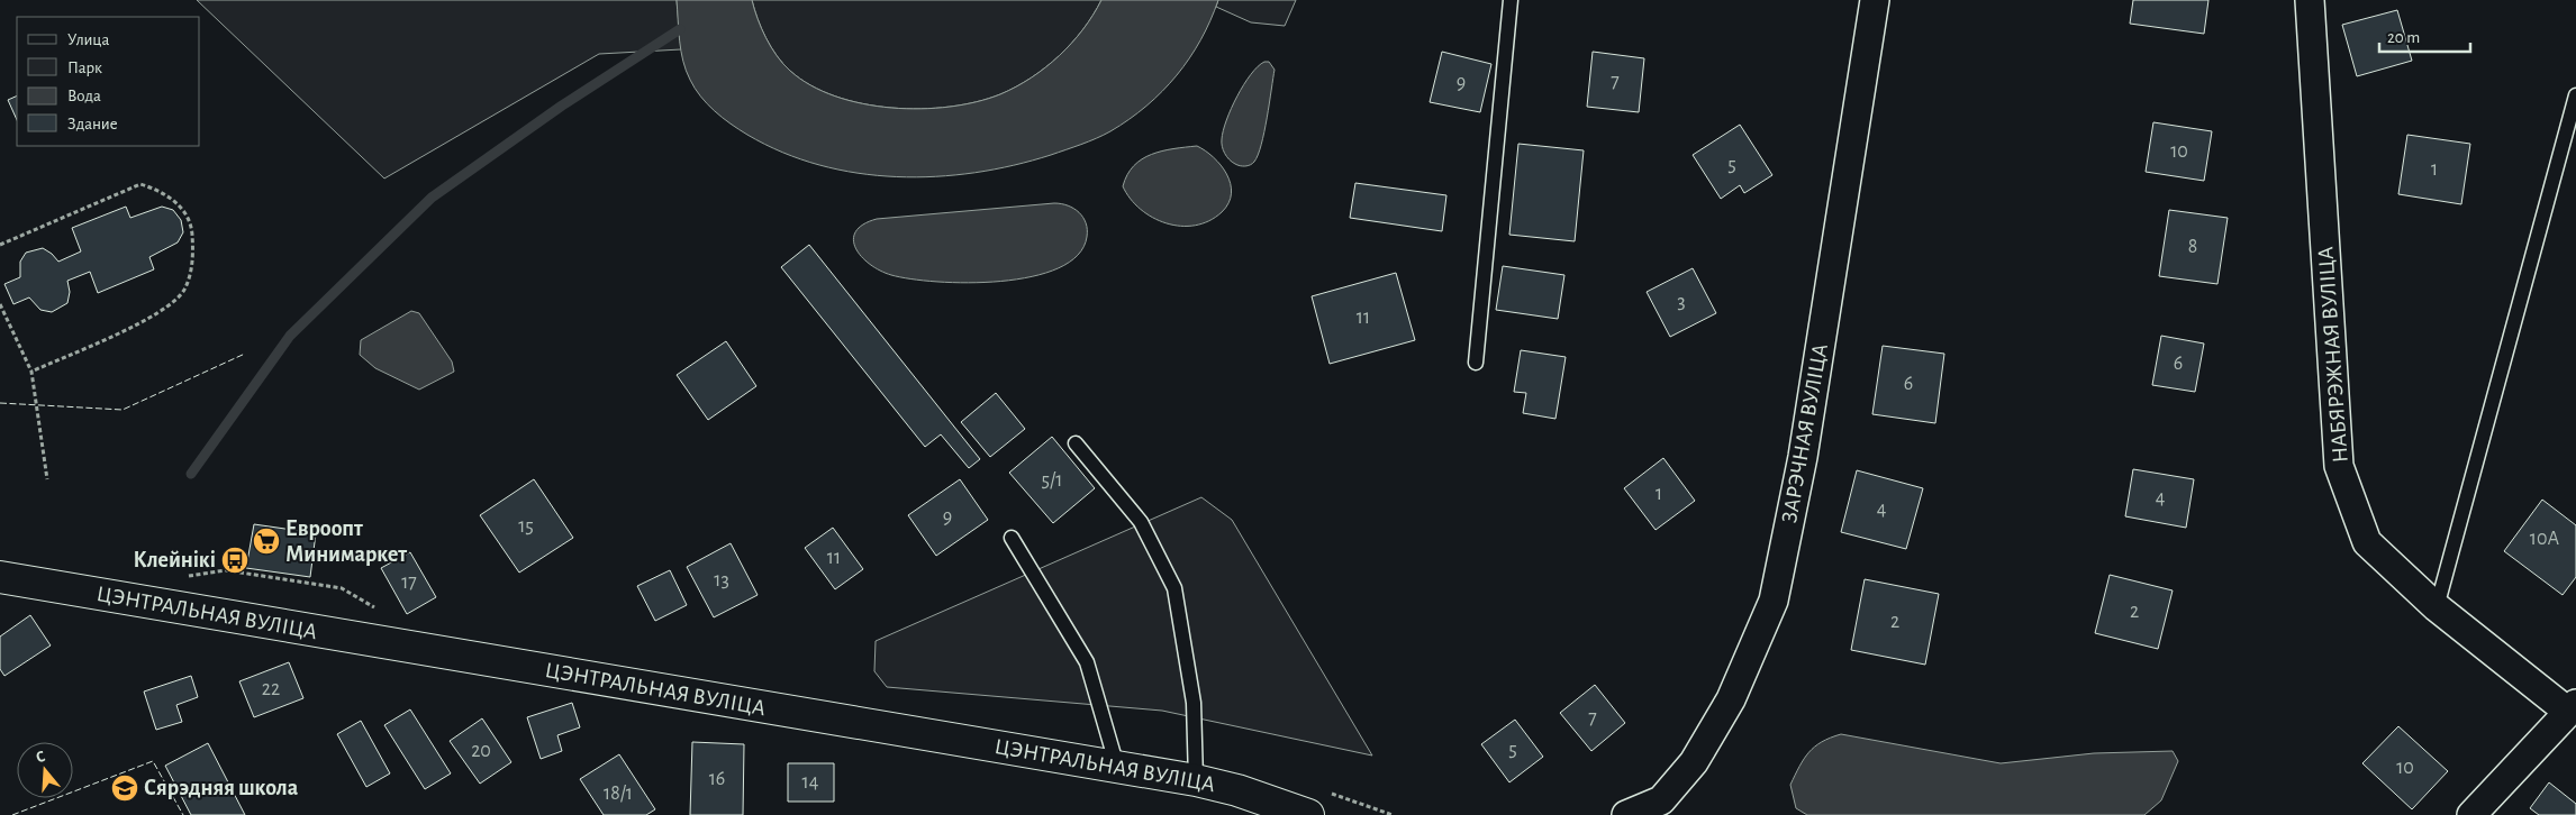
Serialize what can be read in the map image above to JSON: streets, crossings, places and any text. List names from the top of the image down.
{
  "streets": {
    "street": ["НАБЯРЭЖНАЯ ВУЛІЦА", "ЗАРЭЧНАЯ ВУЛІЦА", "ЦЭНТРАЛЬНАЯ ВУЛІЦА"]
  },
  "places": {
    "supermarket": ["Евроопт Минимаркет"],
    "bus stop": ["Клейнікі"],
    "school or university": ["Сярэдняя школа"]
  },
  "house_numbers": [
    "7",
    "9",
    "10",
    "5",
    "1",
    "8",
    "3",
    "11",
    "6",
    "6",
    "5/1",
    "1",
    "4",
    "4",
    "9",
    "15",
    "10А",
    "11",
    "13",
    "17",
    "2",
    "2",
    "22",
    "7",
    "5",
    "20",
    "10",
    "16",
    "14",
    "18/1"
  ],
  "legend": [
    "Улица",
    "Парк",
    "Вода",
    "Здание"
  ],
  "scale_bar": "20 m",
  "north": "top"
}
